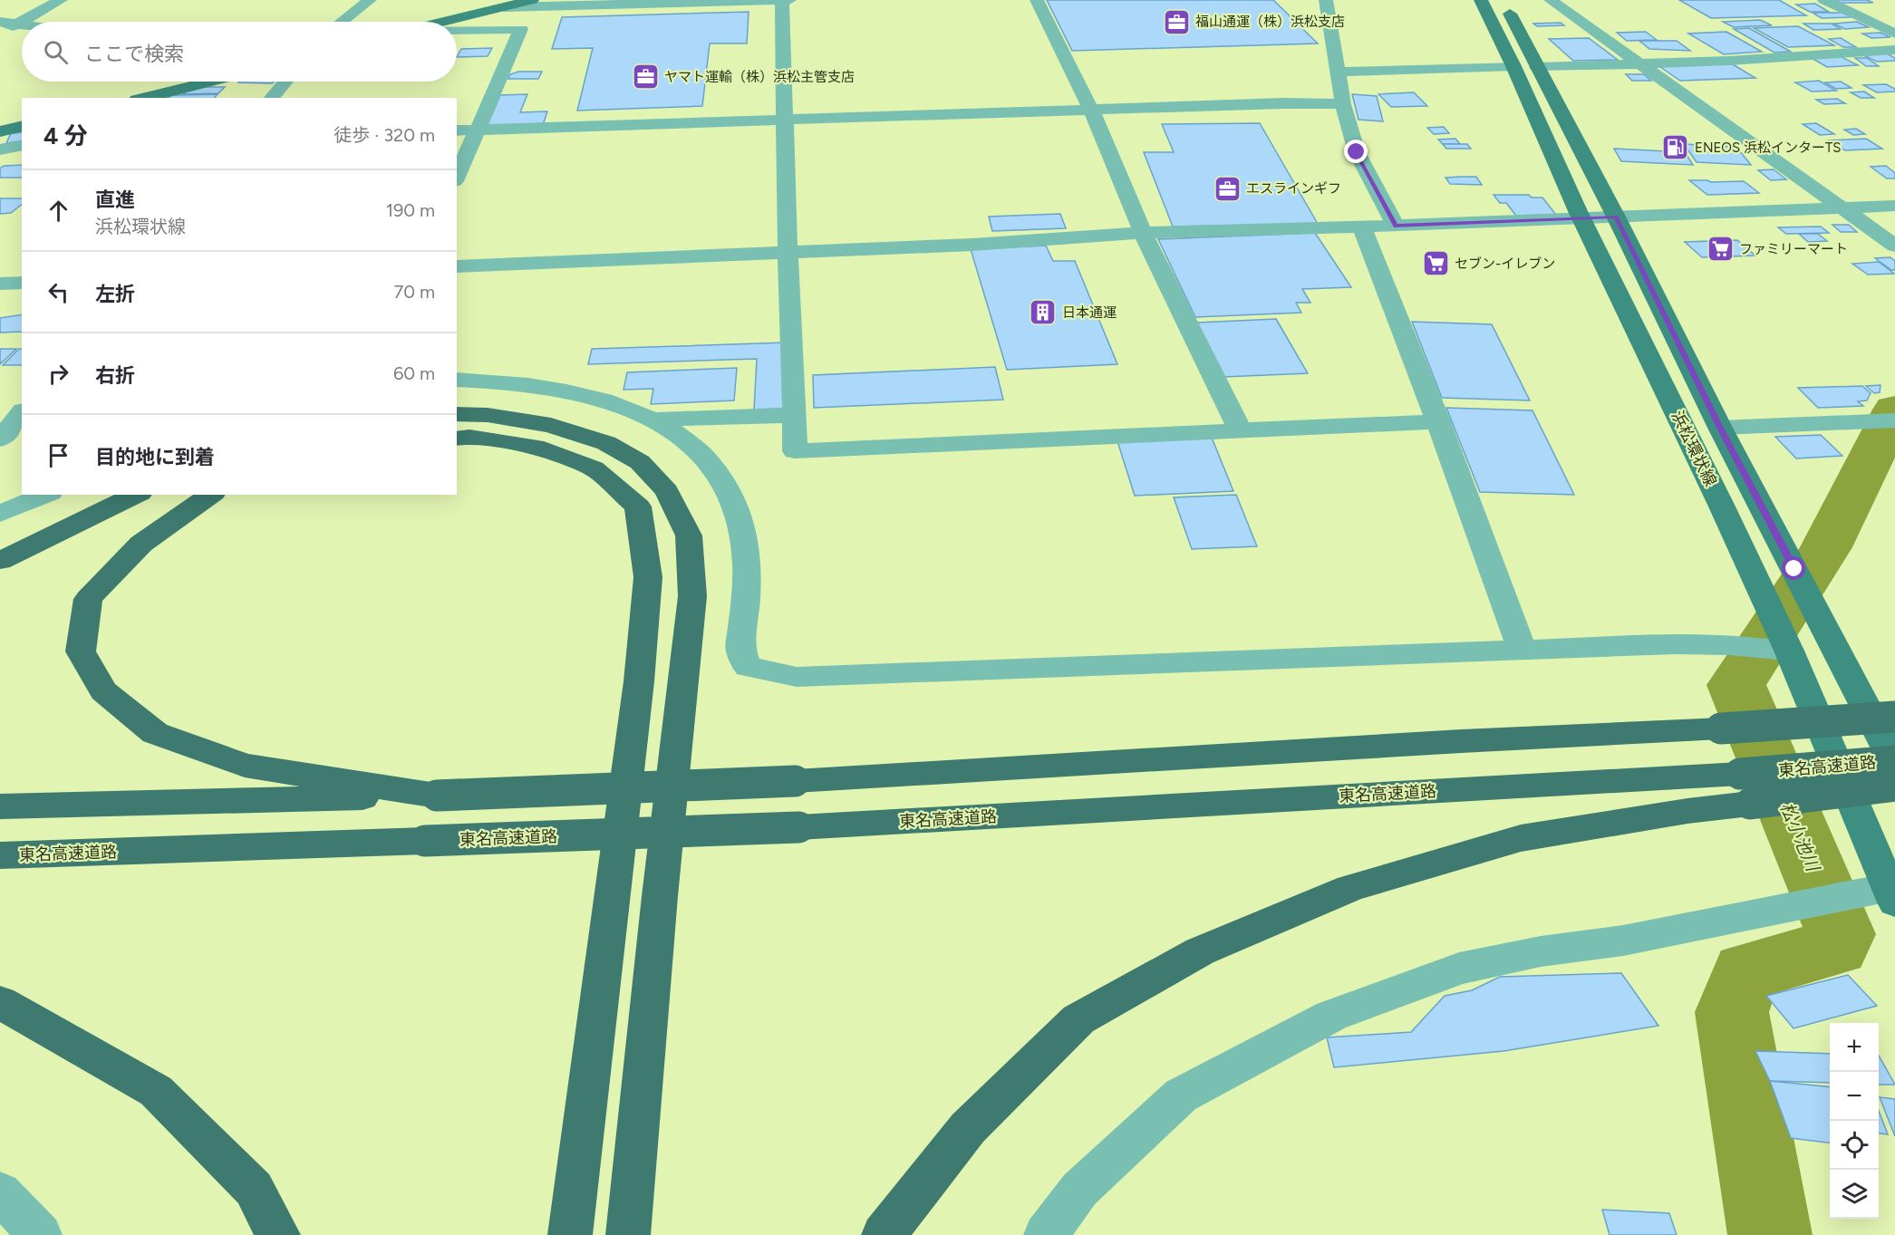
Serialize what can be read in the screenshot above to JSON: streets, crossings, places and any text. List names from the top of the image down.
{
  "streets": {
    "highway": ["東名高速道路"],
    "main road": ["浜松環状線"]
  },
  "crossings": [
    ["浜松環状線", "東名高速道路"]
  ],
  "water": ["松小池川"],
  "places": {
    "office": ["福山通運（株）浜松支店", "ヤマト運輸（株）浜松主管支店", "エスラインギフ"],
    "fuel station": ["ENEOS 浜松インターTS"],
    "supermarket": ["ファミリーマート", "セブン-イレブン"],
    "building": ["日本通運"]
  },
  "page": {
    "search": "ここで検索",
    "heading": ["4 分", "徒歩 · 320 m"],
    "list": [
      ["直進", "浜松環状線", "190 m"],
      ["左折", "70 m"],
      ["右折", "60 m"],
      "目的地に到着"
    ],
    "map_buttons": ["+", "−"]
  }
}
